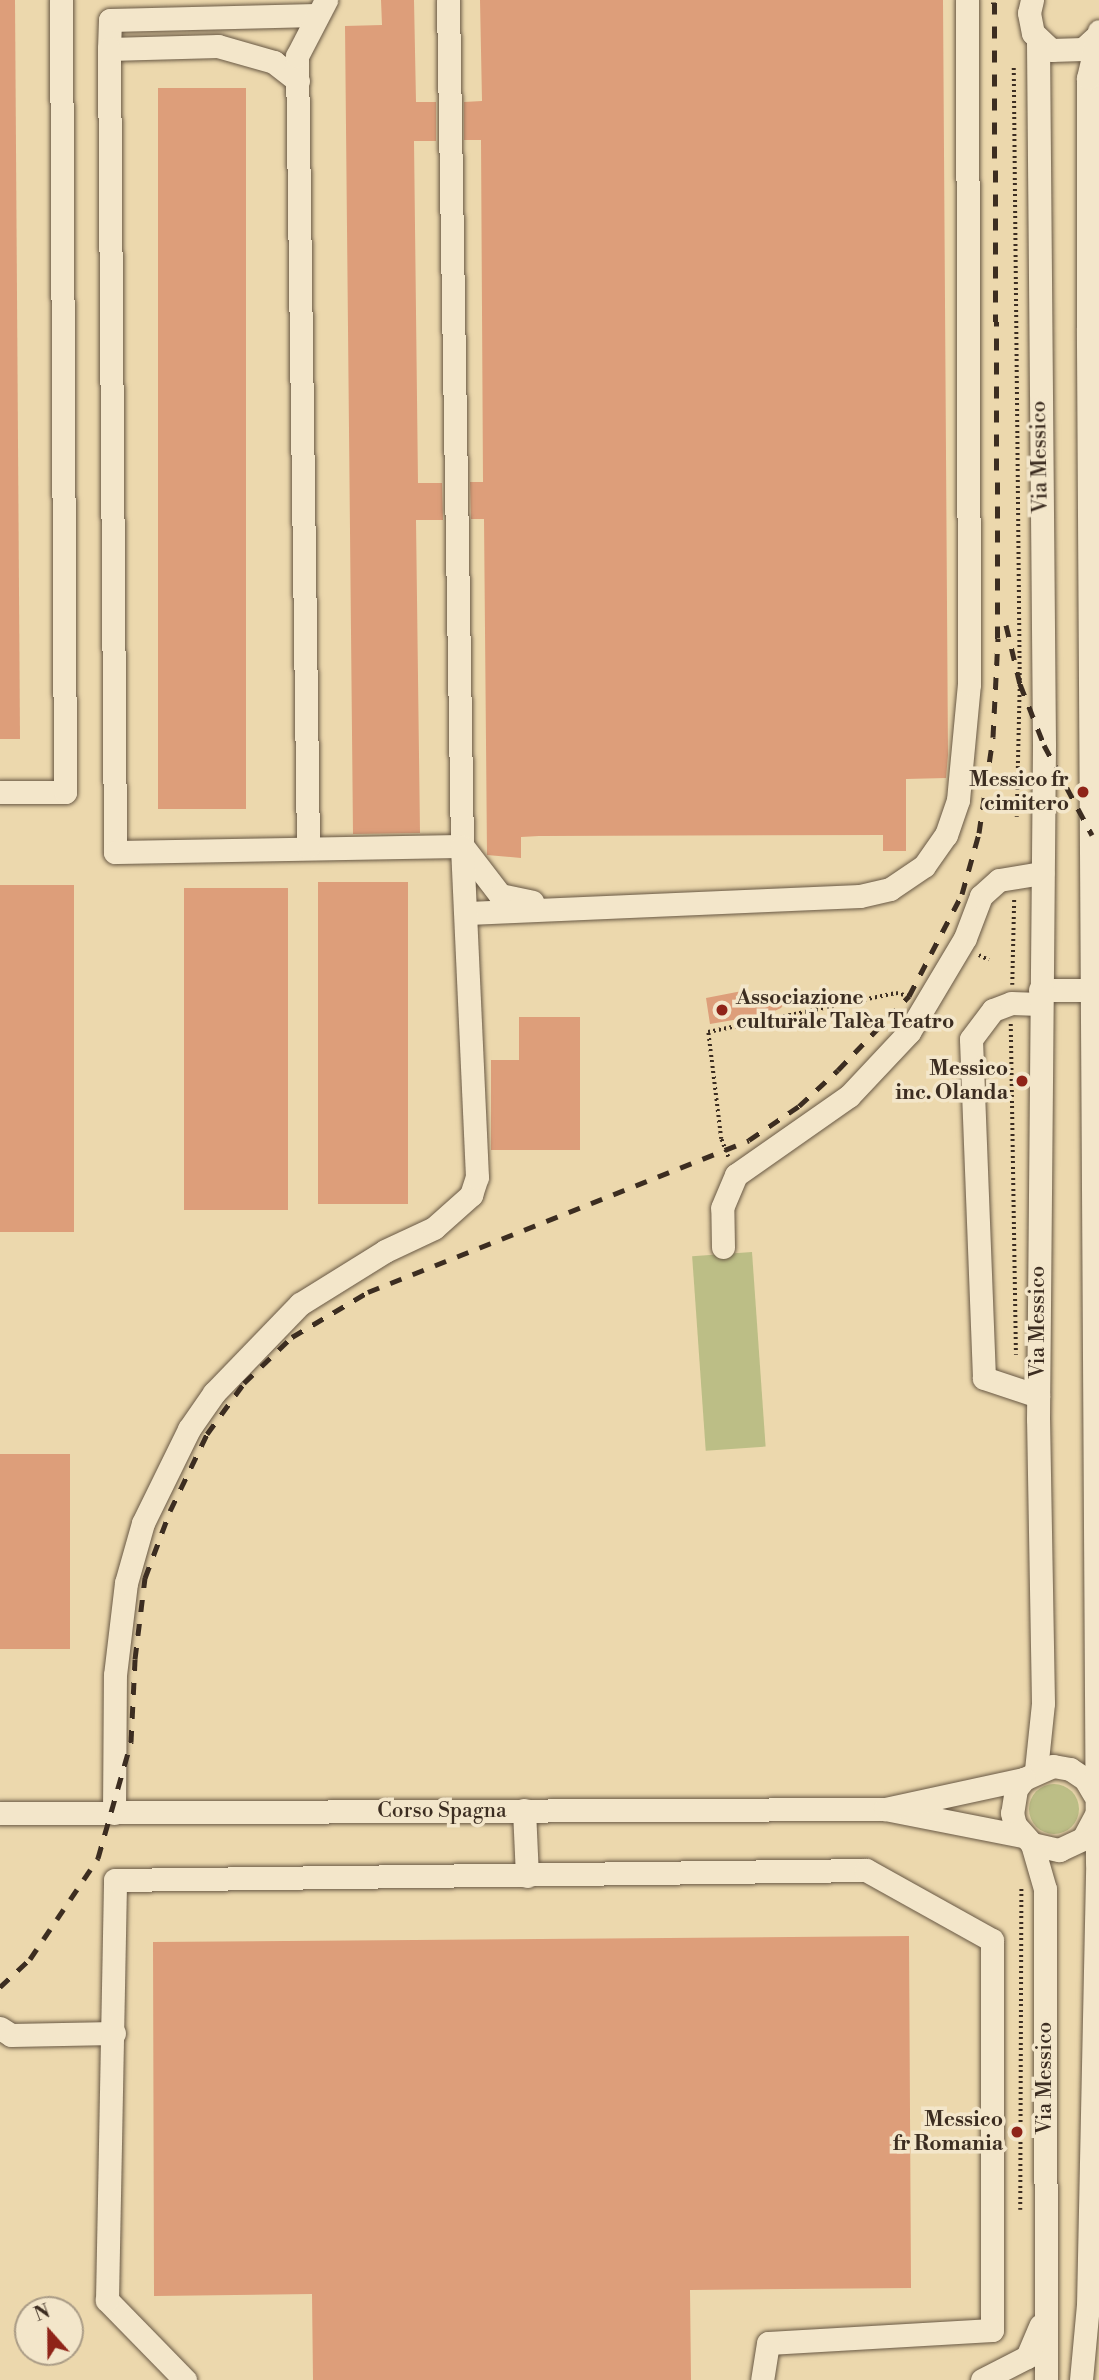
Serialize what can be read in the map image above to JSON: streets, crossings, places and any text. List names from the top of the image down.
{
  "streets": {
    "street": ["Via Messico", "Corso Spagna"]
  },
  "crossings": [
    ["Via Messico", "Corso Spagna"]
  ],
  "places": [
    "Messico fr cimitero",
    "Associazione culturale Talèa Teatro",
    "Messico inc. Olanda",
    "Messico fr Romania"
  ],
  "north": "top"
}
